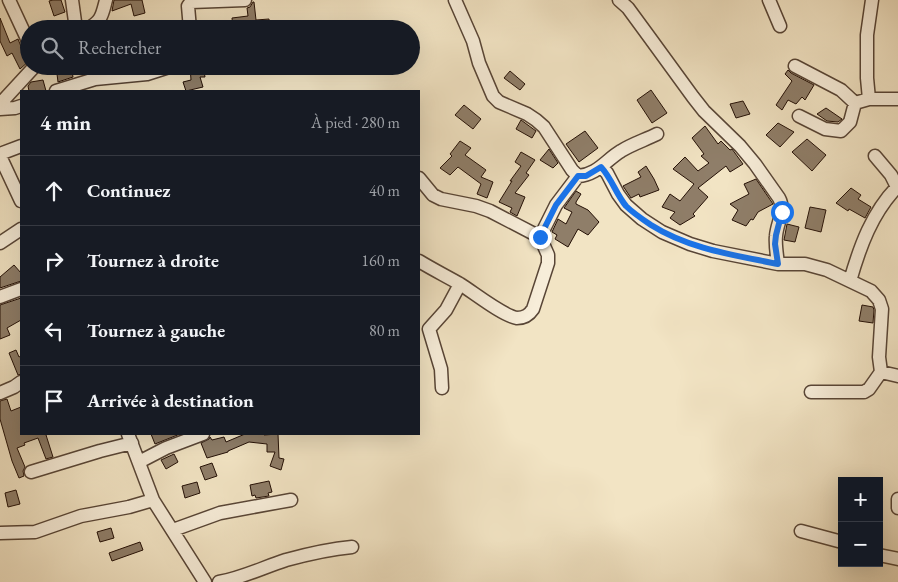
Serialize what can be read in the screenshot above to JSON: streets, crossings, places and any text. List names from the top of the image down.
{
  "page": {
    "search": "Rechercher",
    "heading": ["4 min", "À pied · 280 m"],
    "list": [
      ["Continuez", "40 m"],
      ["Tournez à droite", "160 m"],
      ["Tournez à gauche", "80 m"],
      "Arrivée à destination"
    ],
    "map_buttons": ["+", "−"]
  }
}
